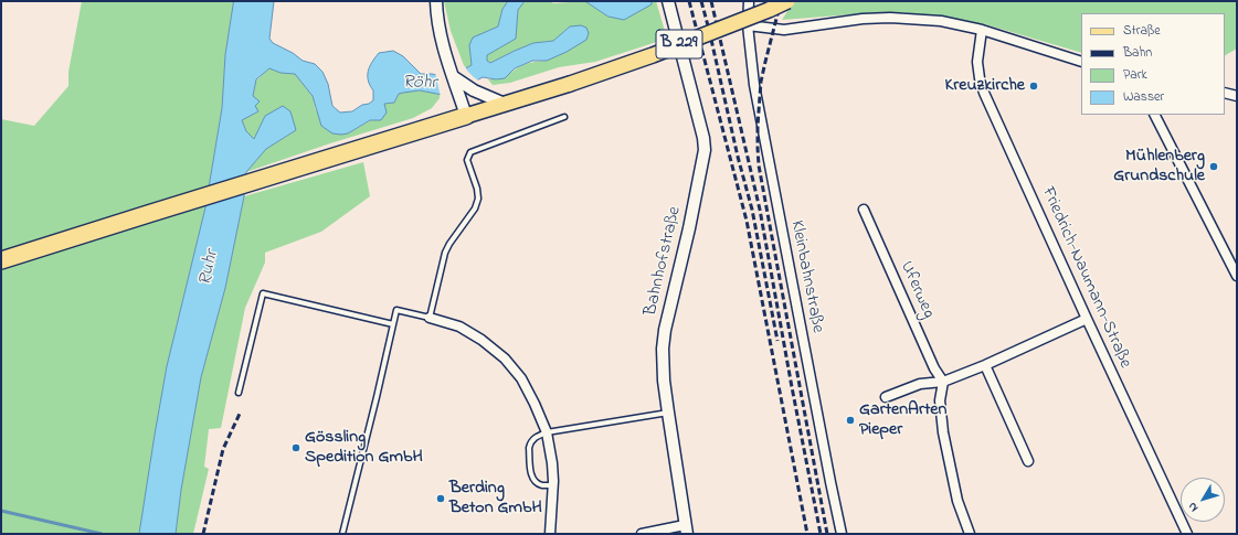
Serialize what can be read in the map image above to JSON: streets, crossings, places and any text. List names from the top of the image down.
{
  "streets": {
    "main road": ["B 229"],
    "street": [
      "Bahnhofstraße",
      "Kleinbahnstraße",
      "Friedrich-Naumann-Straße",
      "Uferweg"
    ]
  },
  "water": ["Röhr", "Ruhr"],
  "places": [
    "Kreuzkirche",
    "Mühlenberg Grundschule",
    "GartenArten Pieper",
    "Gössling Spedition GmbH",
    "Berding Beton GmbH"
  ],
  "legend": [
    "Straße",
    "Bahn",
    "Park",
    "Wasser"
  ],
  "north": "bottom left"
}
